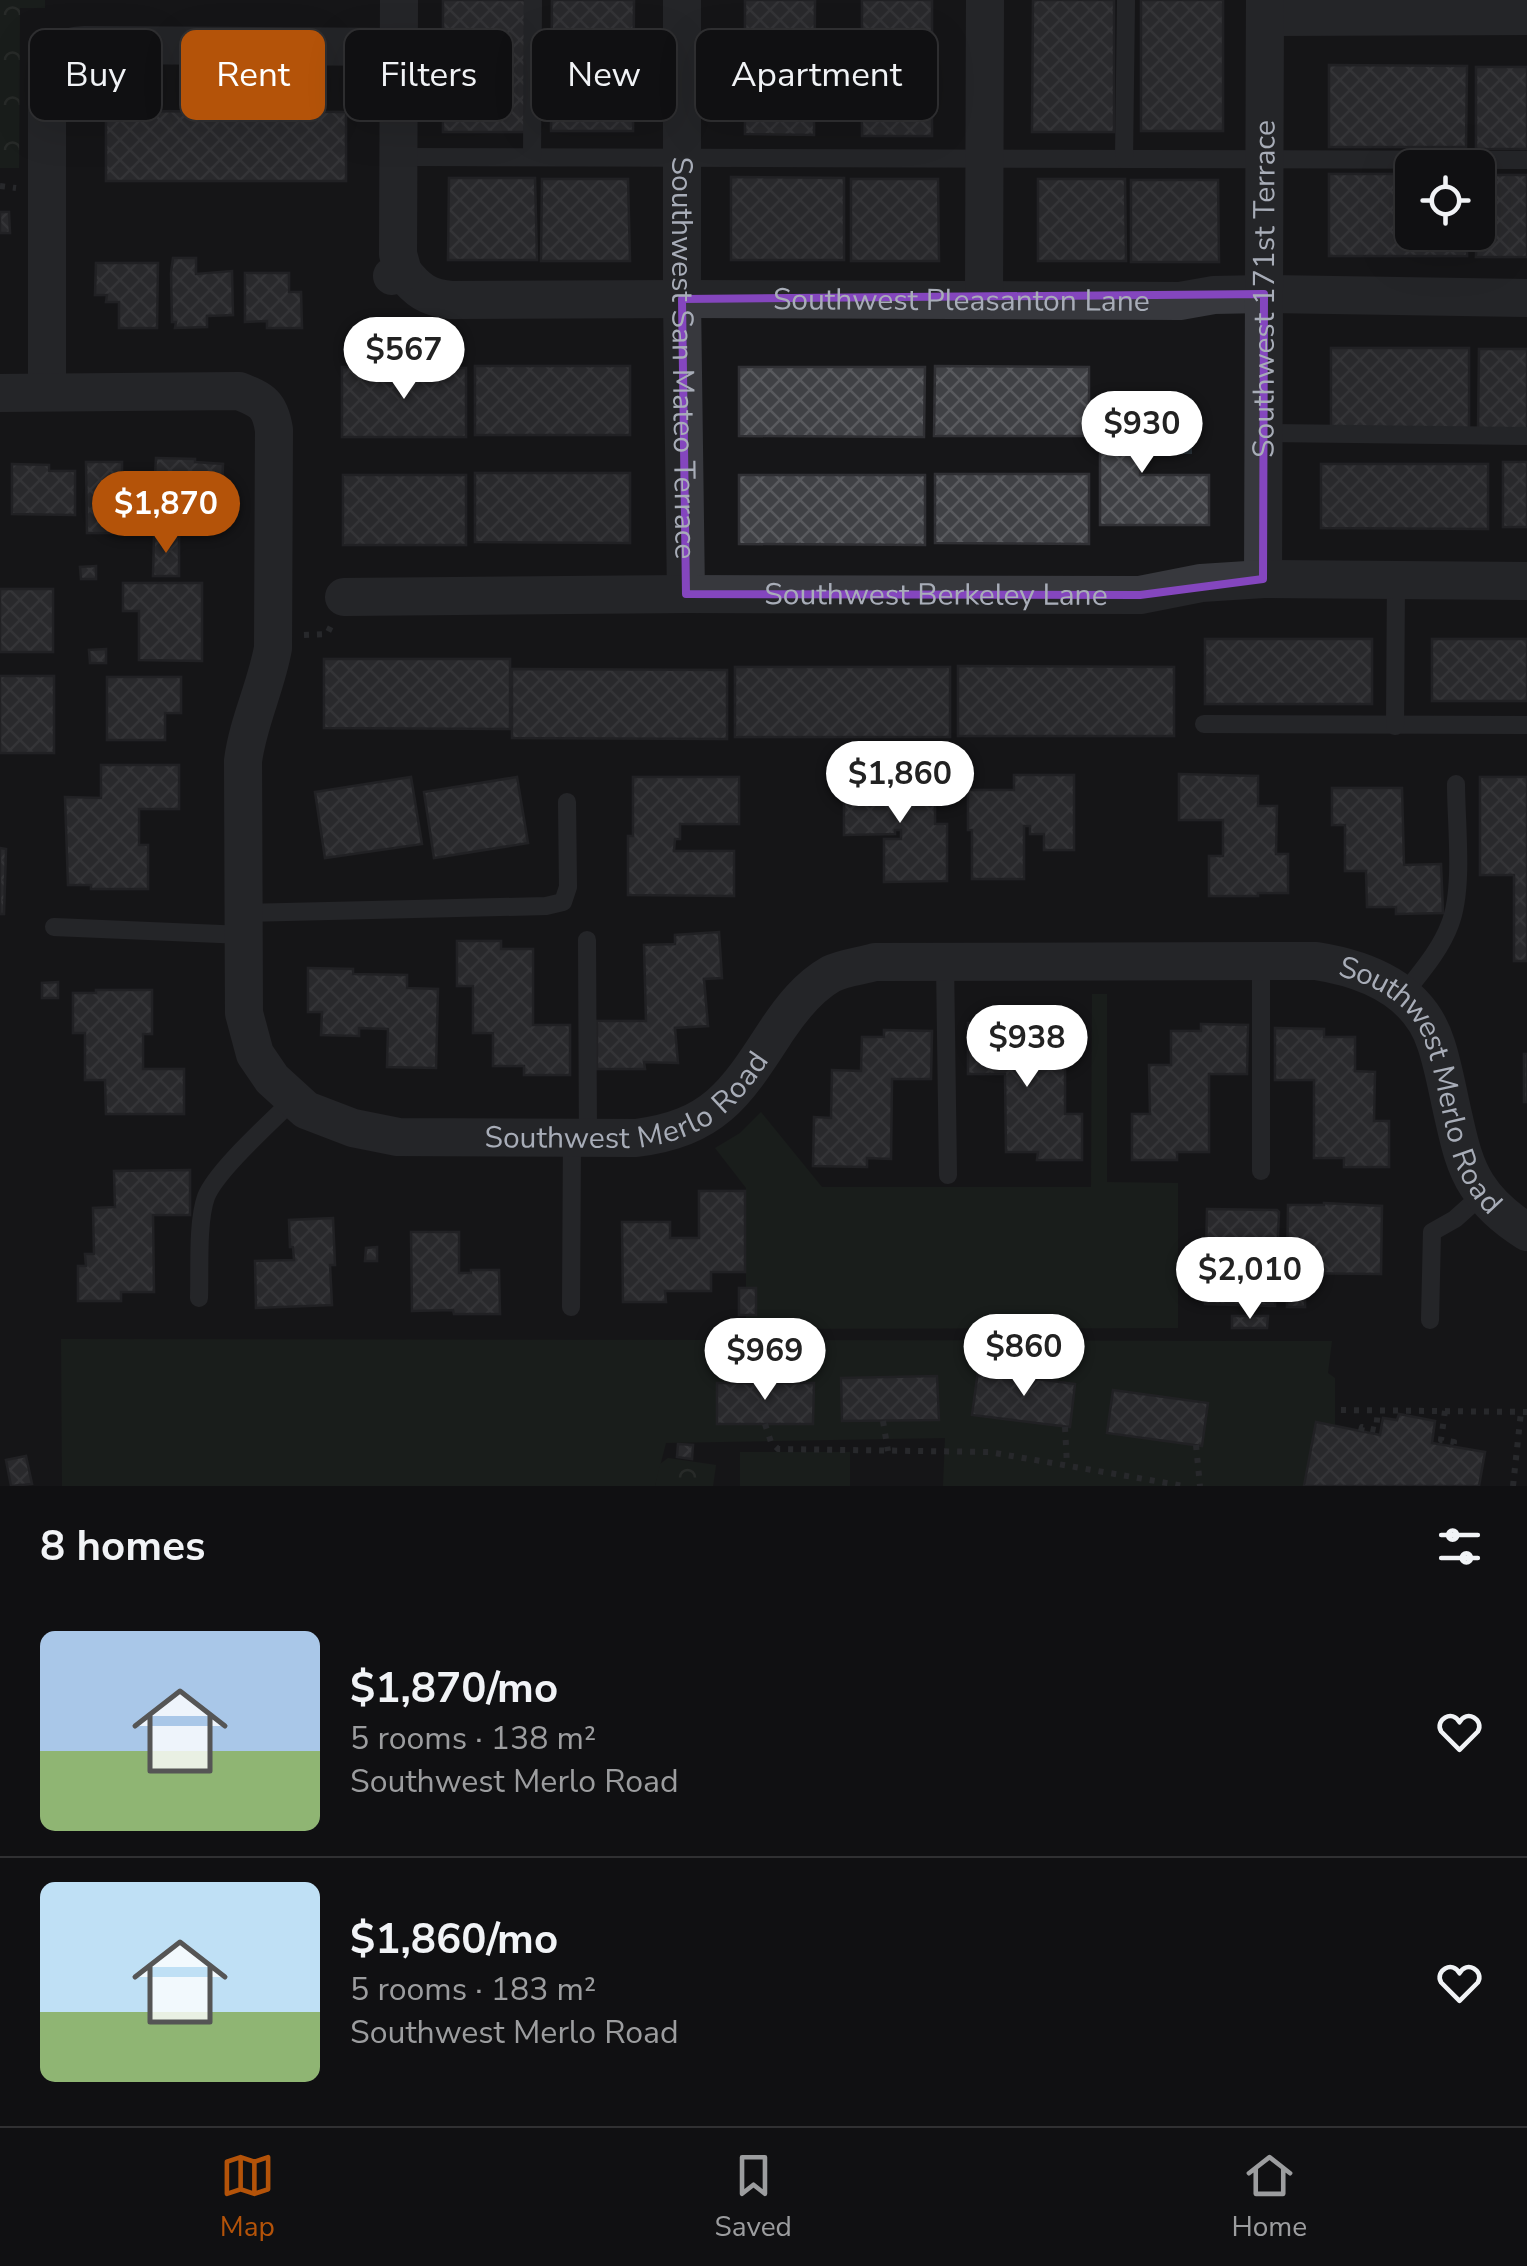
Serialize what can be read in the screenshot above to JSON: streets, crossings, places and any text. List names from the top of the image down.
{
  "streets": {
    "street": [
      "Southwest 171st Terrace",
      "Southwest Pleasanton Lane",
      "Southwest San Mateo Terrace",
      "Southwest Berkeley Lane",
      "Southwest Merlo Road"
    ]
  },
  "crossings": [
    ["Southwest 171st Terrace", "Southwest Pleasanton Lane"],
    ["Southwest 171st Terrace", "Southwest Berkeley Lane"],
    ["Southwest Pleasanton Lane", "Southwest San Mateo Terrace"],
    ["Southwest San Mateo Terrace", "Southwest Berkeley Lane"]
  ],
  "page": {
    "chip": [
      "Buy",
      "Rent",
      "Filters",
      "New",
      "Apartment"
    ],
    "price": [
      "$567",
      "$930",
      "$1,870",
      "$1,860",
      "$938",
      "$2,010",
      "$860",
      "$969"
    ],
    "heading": "8 homes",
    "list": [
      {
        "name": "$1,870/mo",
        "note": "5 rooms · 138 m² · Southwest Merlo Road"
      },
      {
        "name": "$1,860/mo",
        "note": "5 rooms · 183 m² · Southwest Merlo Road"
      }
    ],
    "tabs": ["Map", "Saved", "Home"]
  }
}
